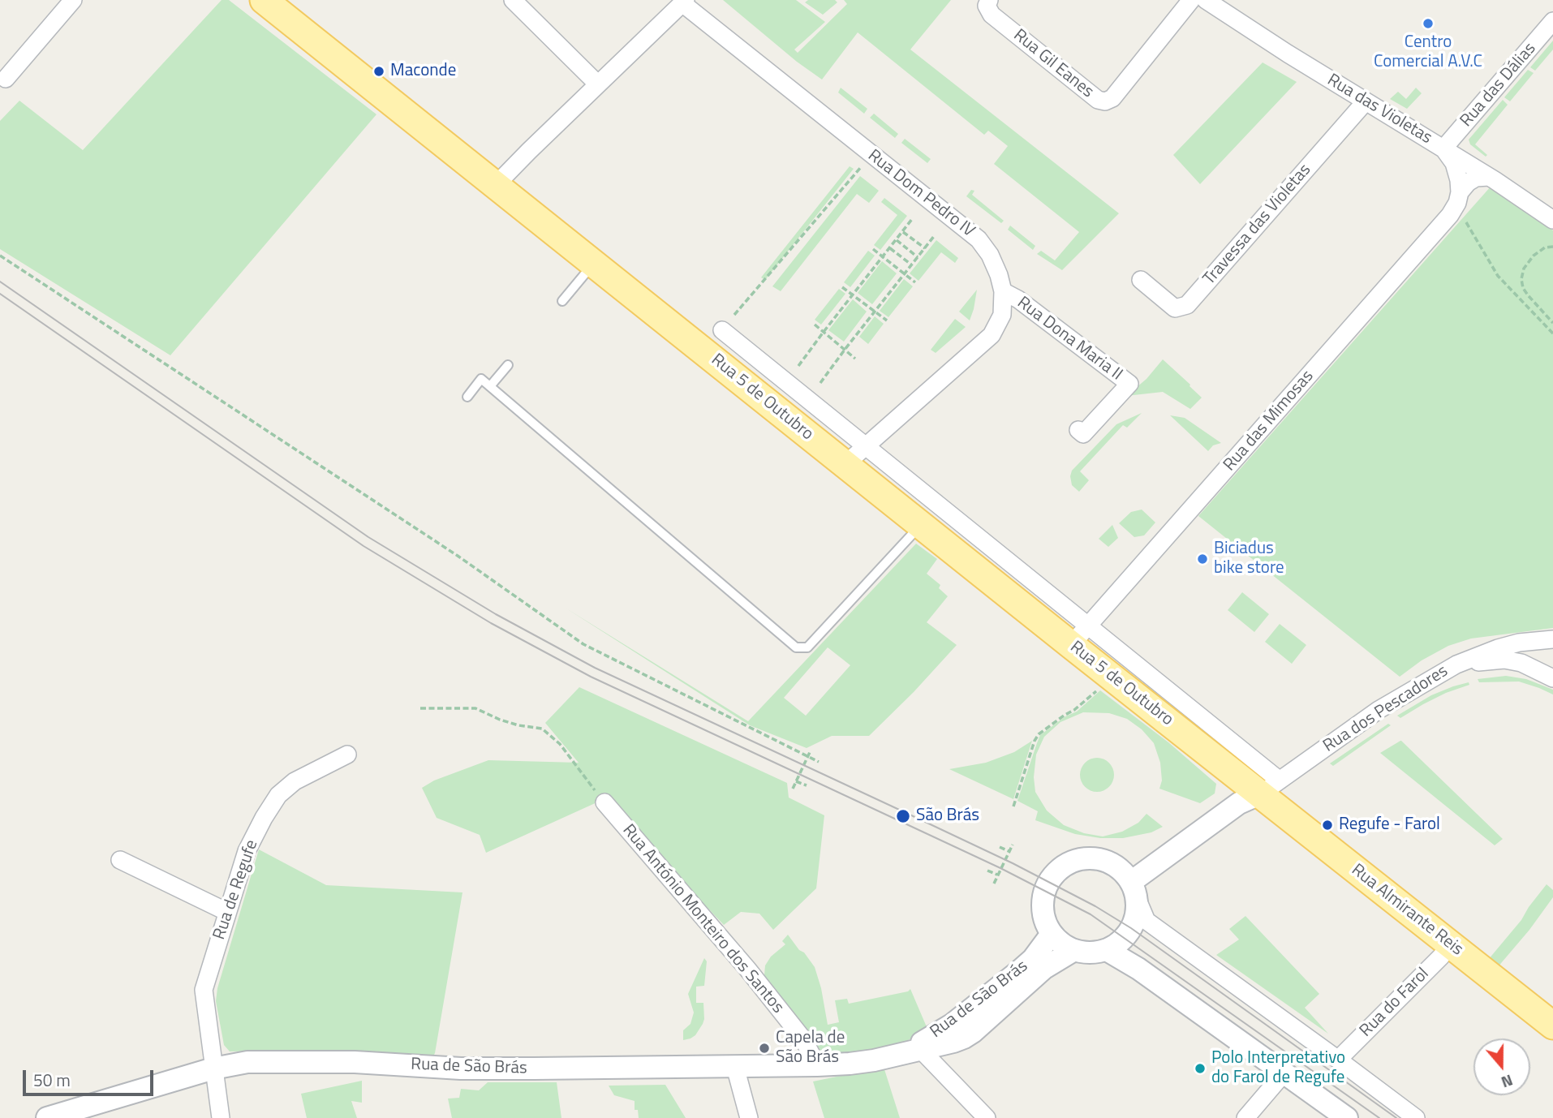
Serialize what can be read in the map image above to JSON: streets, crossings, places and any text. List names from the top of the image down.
{
  "streets": {
    "main road": ["Rua 5 de Outubro", "Rua Almirante Reis"],
    "street": [
      "Rua Gil Eanes",
      "Rua das Dálias",
      "Rua das Violetas",
      "Rua Dom Pedro IV",
      "Travessa das Violetas",
      "Rua Dona Maria II",
      "Rua das Mimosas",
      "Rua dos Pescadores",
      "Rua de Regufe",
      "Rua António Monteiro dos Santos",
      "Rua de São Brás",
      "Rua do Farol"
    ]
  },
  "crossings": [
    ["Rua das Dálias", "Rua das Violetas"],
    ["Rua das Violetas", "Travessa das Violetas"],
    ["Rua das Violetas", "Rua das Mimosas"],
    ["Rua Dom Pedro IV", "Rua Dona Maria II"],
    ["Rua Dom Pedro IV", "Rua 5 de Outubro"],
    ["Rua 5 de Outubro", "Rua das Mimosas"],
    ["Rua 5 de Outubro", "Rua dos Pescadores"],
    ["Rua 5 de Outubro", "Rua Almirante Reis"],
    ["Rua dos Pescadores", "Rua Almirante Reis"],
    ["Rua de Regufe", "Rua de São Brás"],
    ["Rua Almirante Reis", "Rua do Farol"],
    ["Rua António Monteiro dos Santos", "Rua de São Brás"]
  ],
  "places": [
    "Centro Comercial A.V.C",
    "Maconde",
    "Biciadus bike store",
    "São Brás",
    "Regufe - Farol",
    "Capela de São Brás",
    "Polo Interpretativo do Farol de Regufe"
  ],
  "scale_bar": "50 m",
  "north": "bottom"
}
